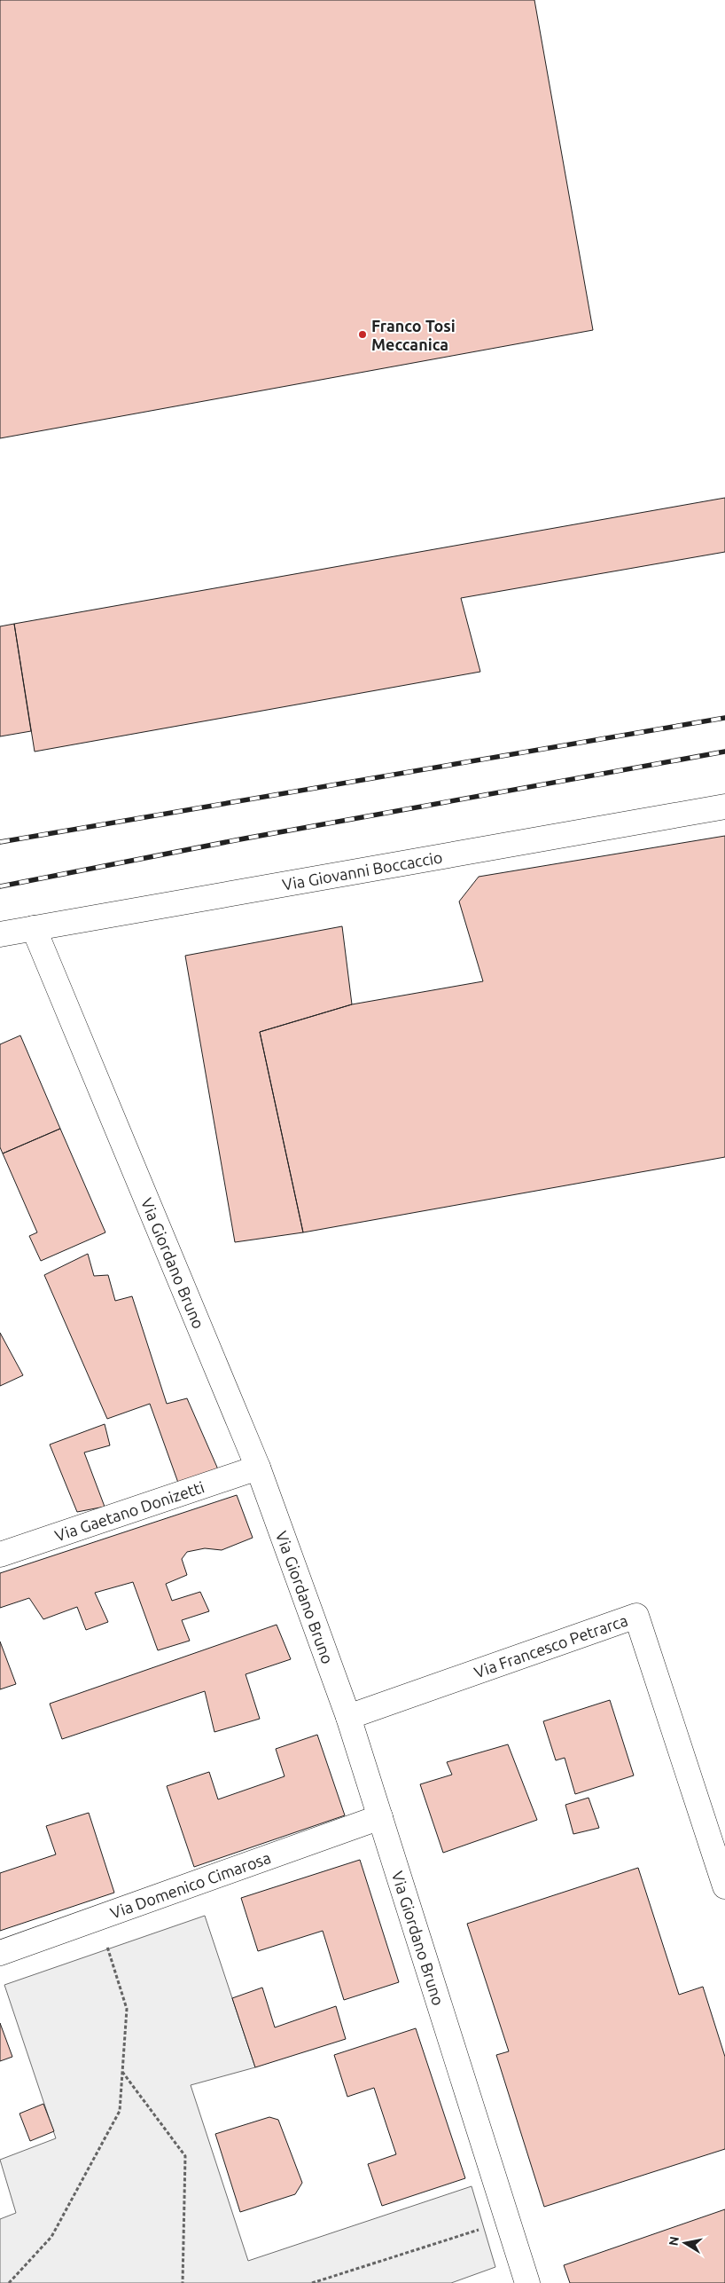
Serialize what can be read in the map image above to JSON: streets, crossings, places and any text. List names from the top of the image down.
{
  "streets": {
    "street": [
      "Via Giovanni Boccaccio",
      "Via Giordano Bruno",
      "Via Gaetano Donizetti",
      "Via Francesco Petrarca",
      "Via Domenico Cimarosa"
    ]
  },
  "crossings": [
    ["Via Giovanni Boccaccio", "Via Giordano Bruno"],
    ["Via Giordano Bruno", "Via Gaetano Donizetti"],
    ["Via Giordano Bruno", "Via Francesco Petrarca"],
    ["Via Giordano Bruno", "Via Domenico Cimarosa"]
  ],
  "places": ["Franco Tosi Meccanica"],
  "north": "left"
}
